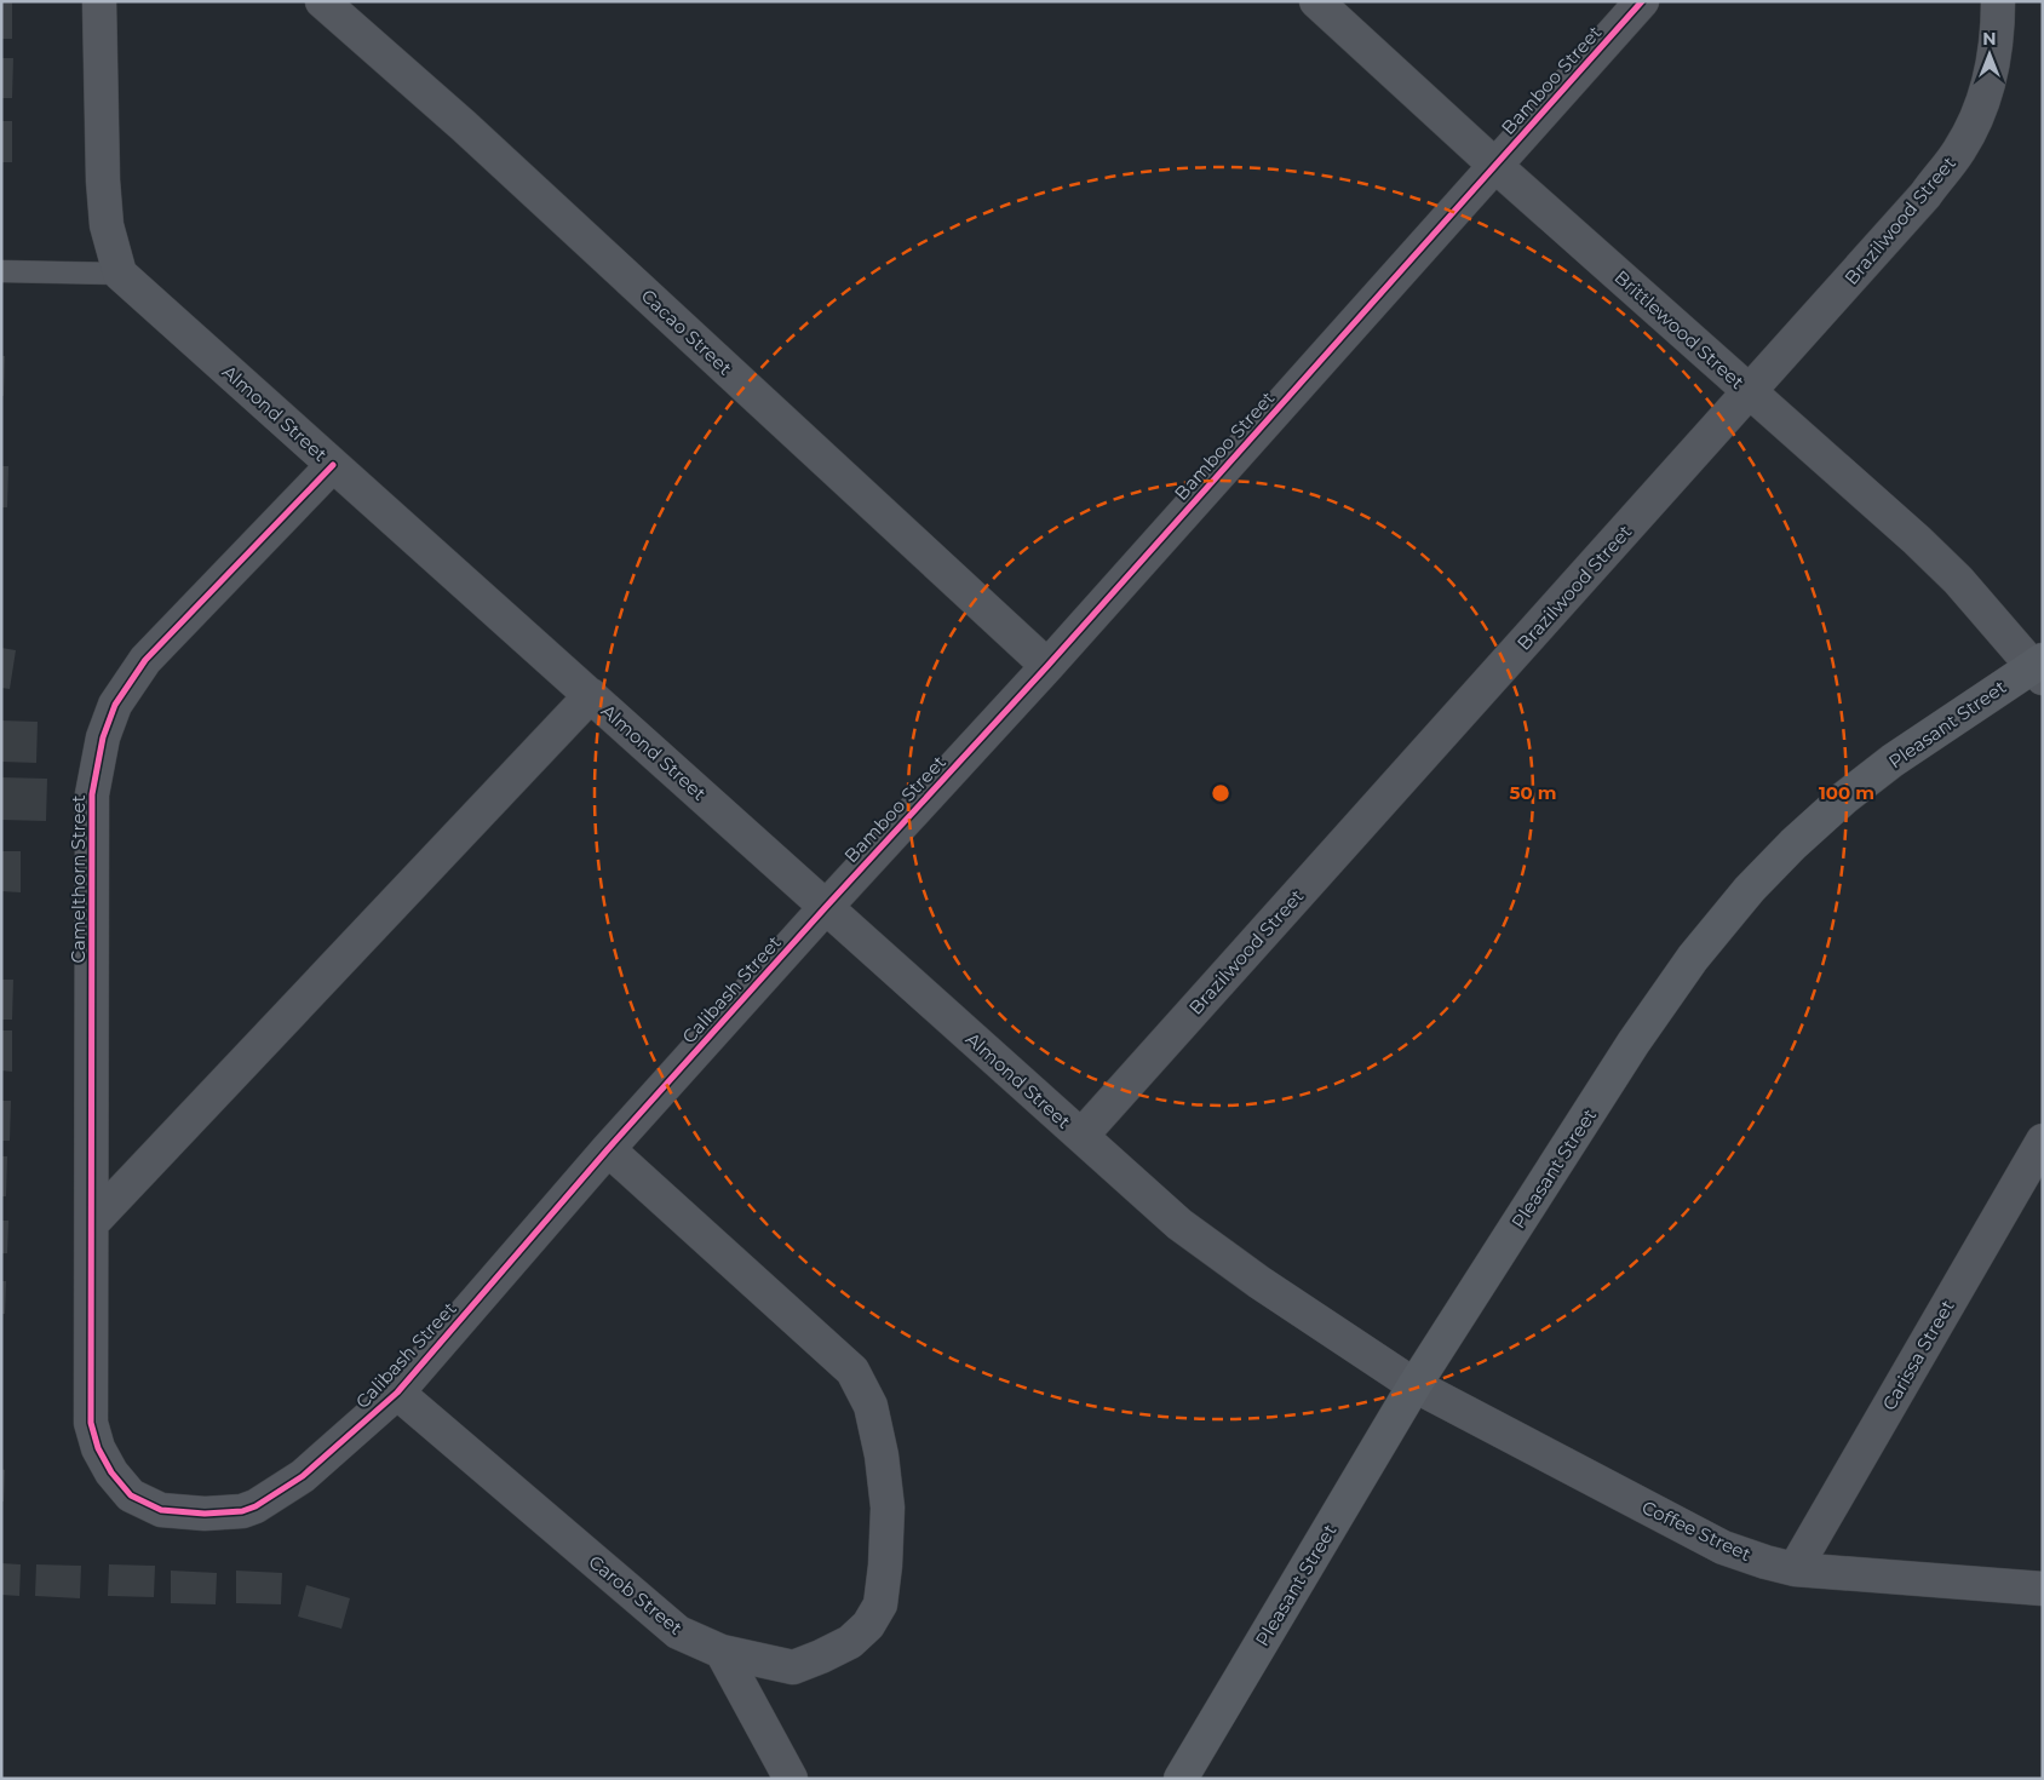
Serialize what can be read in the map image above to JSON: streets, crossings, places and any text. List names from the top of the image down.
{
  "streets": {
    "street": [
      "Bamboo Street",
      "Brazilwood Street",
      "Brittlewood Street",
      "Cacao Street",
      "Almond Street",
      "Pleasant Street",
      "Camelthorn Street",
      "Calibash Street",
      "Carissa Street",
      "Coffee Street",
      "Carob Street"
    ]
  },
  "crossings": [
    ["Bamboo Street", "Brittlewood Street"],
    ["Bamboo Street", "Cacao Street"],
    ["Bamboo Street", "Almond Street"],
    ["Bamboo Street", "Calibash Street"],
    ["Brazilwood Street", "Brittlewood Street"],
    ["Brazilwood Street", "Almond Street"],
    ["Brittlewood Street", "Pleasant Street"],
    ["Almond Street", "Pleasant Street"],
    ["Almond Street", "Camelthorn Street"],
    ["Almond Street", "Calibash Street"],
    ["Almond Street", "Coffee Street"],
    ["Pleasant Street", "Coffee Street"],
    ["Camelthorn Street", "Calibash Street"],
    ["Calibash Street", "Carob Street"],
    ["Carissa Street", "Coffee Street"]
  ],
  "north": "top",
  "rings": ["50 m", "100 m"]
}
